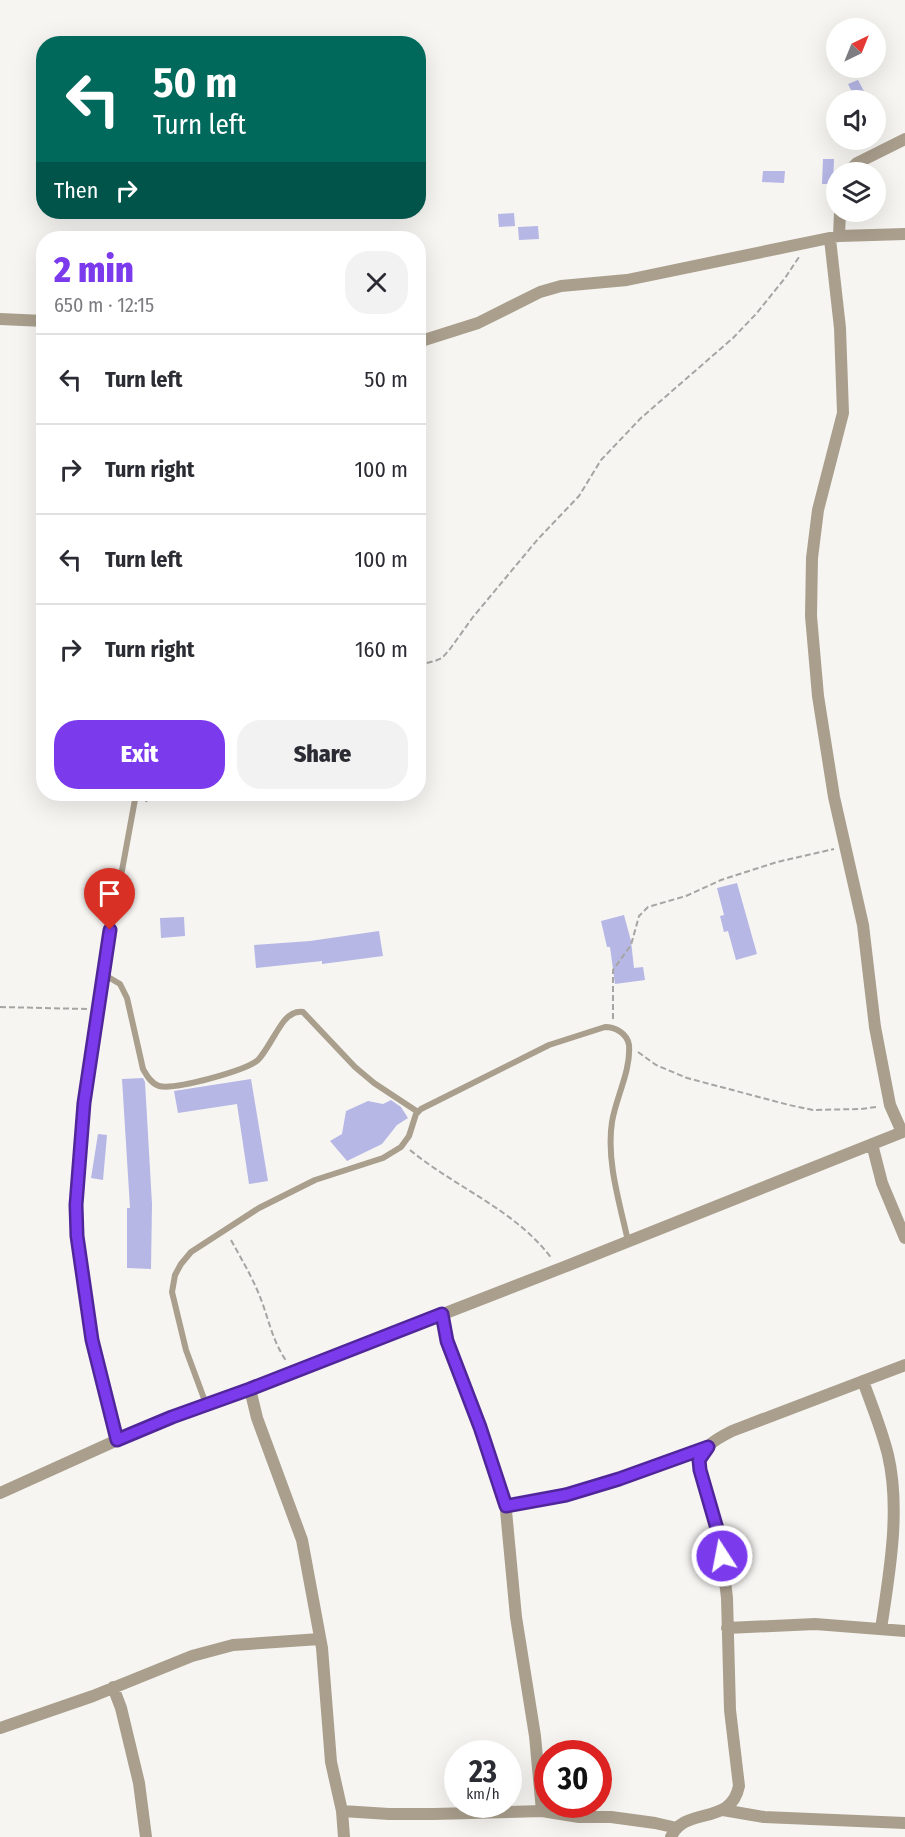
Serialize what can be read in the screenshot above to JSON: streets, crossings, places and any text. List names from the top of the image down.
{
  "north": "top right",
  "page": {
    "turn": ["50 m", "Turn left"],
    "then": "Then",
    "heading": ["2 min", "650 m · 12:15"],
    "list": [
      {
        "name": "Turn left",
        "value": "50 m"
      },
      {
        "name": "Turn right",
        "value": "100 m"
      },
      {
        "name": "Turn left",
        "value": "100 m"
      },
      {
        "name": "Turn right",
        "value": "160 m"
      }
    ],
    "buttons": ["Exit", "Share"],
    "speed": "23 km/h",
    "limit": "30"
  }
}
